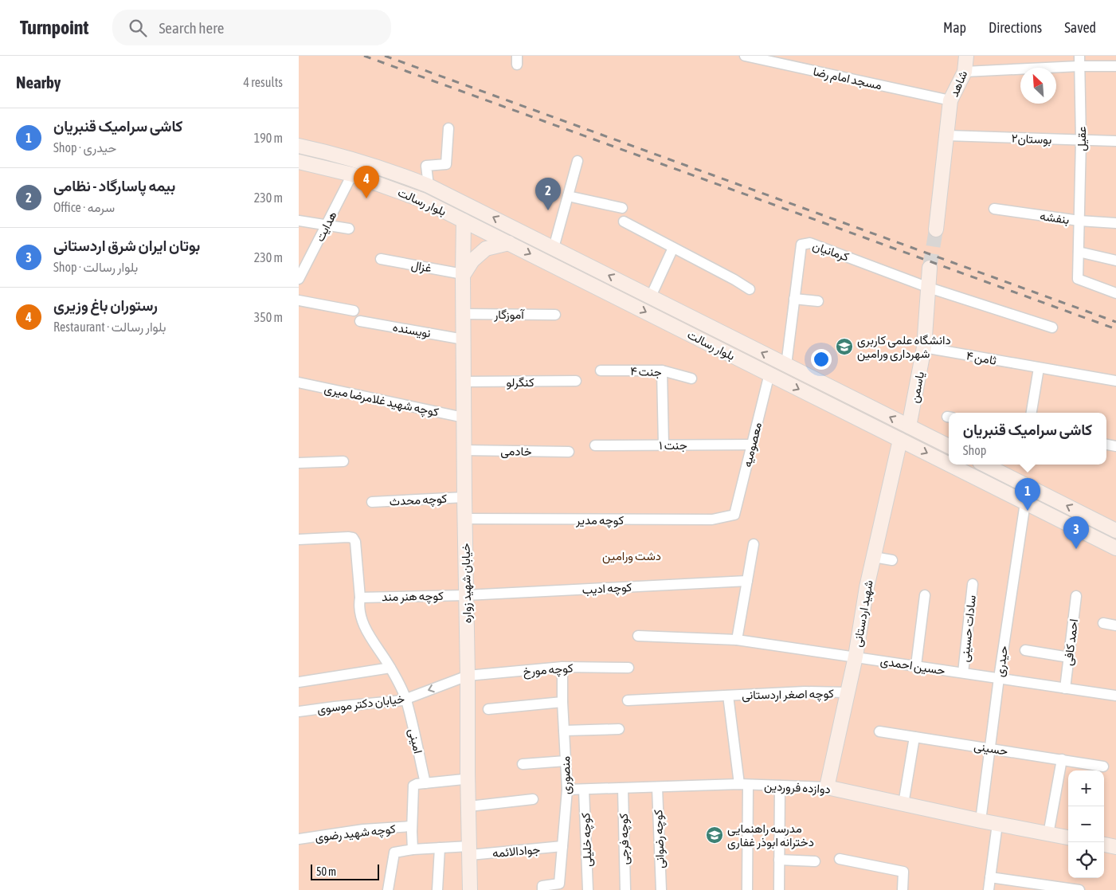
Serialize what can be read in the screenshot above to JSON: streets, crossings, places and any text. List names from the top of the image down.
{
  "streets": {
    "main road": [
      "شاهد",
      "بلوار رسالت",
      "یاسمن",
      "خیابان شهید زواره",
      "شهید اردستانی",
      "دوازده فروردین"
    ],
    "street": [
      "مسجد امام رضا",
      "بوستان۲",
      "عقیل",
      "بنفشه",
      "هدایت",
      "کرمانیان",
      "غزال",
      "آموزگار",
      "نویسنده",
      "ثامن ۴",
      "جنت ۴",
      "کنگرلو",
      "کوچه شهید غلامرضا میری",
      "جنت ۱",
      "معصومیه",
      "خادمی",
      "کوچه محدث",
      "کوچه مدیر",
      "کوچه ادیب",
      "کوچه هنر مند",
      "سادات حسینی",
      "احمد کافی",
      "حیدری",
      "حسین احمدی",
      "کوچه مورخ",
      "کوچه اصغر اردستانی",
      "خیابان دکتر موسوی",
      "امینی",
      "حسینی",
      "منصوری",
      "کوچه شهید رضوی",
      "کوچه فرجی",
      "کوچه رضوانی",
      "کوچه خلیلی",
      "جوادالائمه"
    ]
  },
  "crossings": [
    ["مسجد امام رضا", "شاهد"],
    ["شاهد", "بوستان۲"],
    ["بوستان۲", "عقیل"],
    ["عقیل", "بنفشه"],
    ["بلوار رسالت", "هدایت"],
    ["بلوار رسالت", "کرمانیان"],
    ["بلوار رسالت", "یاسمن"],
    ["بلوار رسالت", "معصومیه"],
    ["بلوار رسالت", "خیابان شهید زواره"],
    ["بلوار رسالت", "شهید اردستانی"],
    ["بلوار رسالت", "حیدری"],
    ["کرمانیان", "یاسمن"],
    ["غزال", "خیابان شهید زواره"],
    ["آموزگار", "خیابان شهید زواره"],
    ["نویسنده", "خیابان شهید زواره"],
    ["ثامن ۴", "یاسمن"],
    ["کنگرلو", "خیابان شهید زواره"],
    ["کوچه شهید غلامرضا میری", "خیابان شهید زواره"],
    ["جنت ۱", "معصومیه"],
    ["معصومیه", "کوچه مدیر"],
    ["خادمی", "خیابان شهید زواره"],
    ["کوچه محدث", "خیابان شهید زواره"],
    ["کوچه مدیر", "خیابان شهید زواره"],
    ["خیابان شهید زواره", "کوچه ادیب"],
    ["خیابان شهید زواره", "کوچه هنر مند"],
    ["خیابان شهید زواره", "کوچه مورخ"],
    ["خیابان شهید زواره", "خیابان دکتر موسوی"],
    ["خیابان شهید زواره", "جوادالائمه"],
    ["کوچه ادیب", "کوچه هنر مند"],
    ["کوچه هنر مند", "امینی"],
    ["شهید اردستانی", "حسین احمدی"],
    ["شهید اردستانی", "کوچه اصغر اردستانی"],
    ["شهید اردستانی", "دوازده فروردین"],
    ["سادات حسینی", "حسین احمدی"],
    ["احمد کافی", "حسین احمدی"],
    ["حیدری", "حسین احمدی"],
    ["حیدری", "حسینی"],
    ["حیدری", "دوازده فروردین"],
    ["کوچه مورخ", "خیابان دکتر موسوی"],
    ["کوچه مورخ", "منصوری"],
    ["کوچه اصغر اردستانی", "دوازده فروردین"],
    ["خیابان دکتر موسوی", "امینی"],
    ["منصوری", "دوازده فروردین"],
    ["منصوری", "جوادالائمه"],
    ["دوازده فروردین", "کوچه فرجی"],
    ["دوازده فروردین", "کوچه رضوانی"],
    ["دوازده فروردین", "کوچه خلیلی"]
  ],
  "one_way": ["خیابان دکتر موسوی"],
  "parks": ["دشت ورامین"],
  "places": {
    "school or university": ["دانشگاه علمی کاربری شهرداری ورامین", "مدرسه راهنمایی دخترانه ابوذر غفاری"]
  },
  "scale_bar": "50 m",
  "north": "top left",
  "page": {
    "header": "Turnpoint",
    "search": "Search here",
    "nav": ["Map", "Directions", "Saved"],
    "heading": ["Nearby", "4 results"],
    "list": [
      {
        "mark": "1",
        "name": "کاشی سرامیک قنبریان",
        "note": "Shop · حیدری",
        "value": "190 m"
      },
      {
        "mark": "2",
        "name": "بیمه پاسارگاد - نظامی",
        "note": "Office · سرمه",
        "value": "230 m"
      },
      {
        "mark": "3",
        "name": "بوتان ایران شرق اردستانی",
        "note": "Shop · بلوار رسالت",
        "value": "230 m"
      },
      {
        "mark": "4",
        "name": "رستوران باغ وزیری",
        "note": "Restaurant · بلوار رسالت",
        "value": "350 m"
      }
    ],
    "pins": [
      "4",
      "2",
      "1",
      "3"
    ],
    "popup": ["کاشی سرامیک قنبریان", "Shop"],
    "map_buttons": ["+", "−"],
    "scale": "50 m"
  }
}
